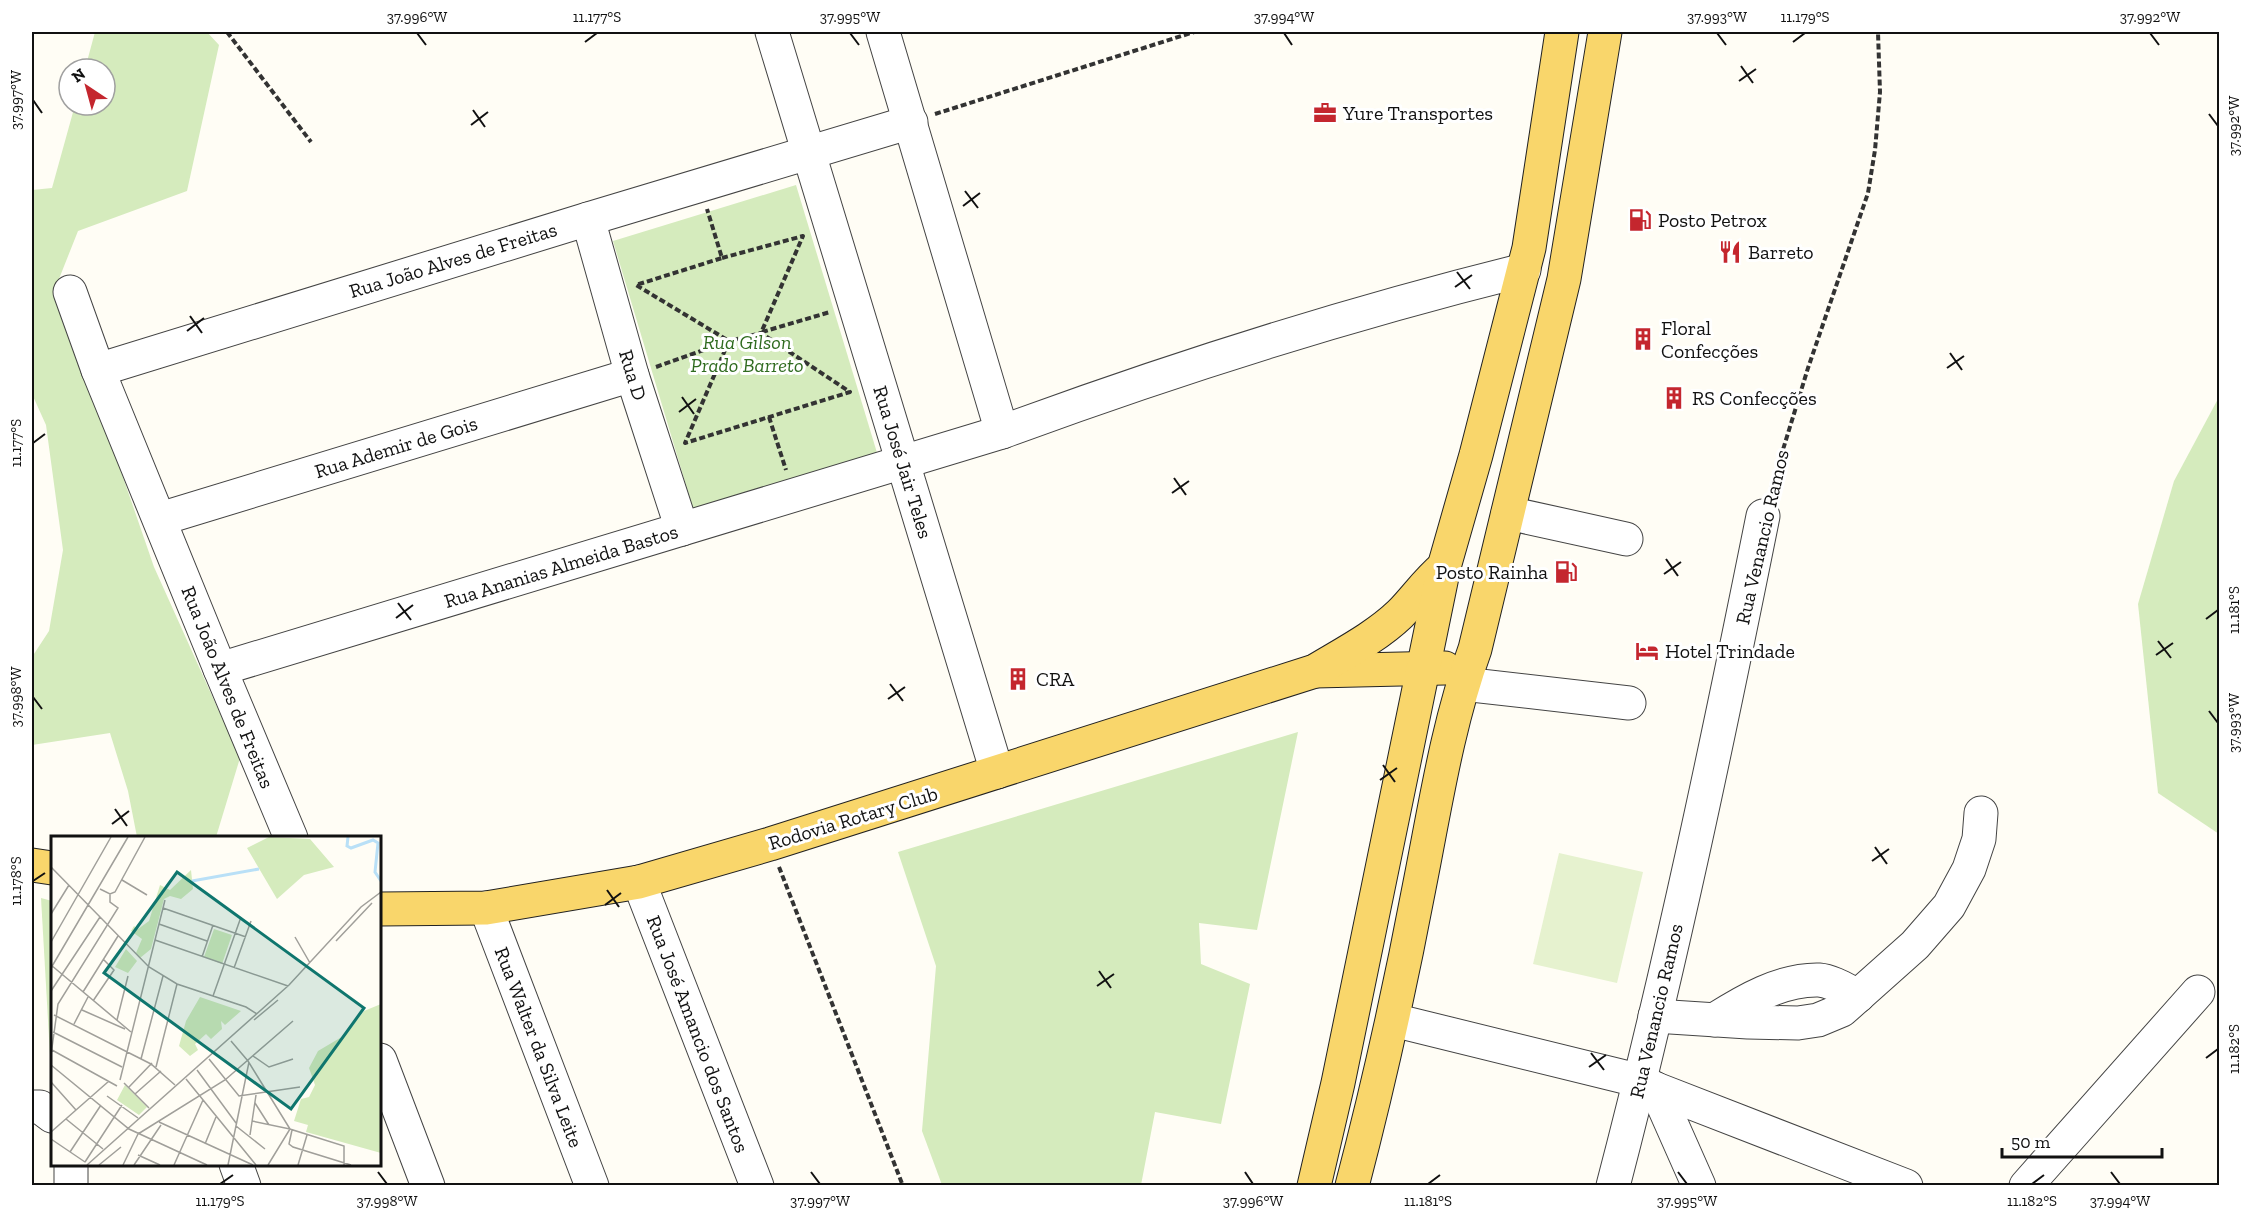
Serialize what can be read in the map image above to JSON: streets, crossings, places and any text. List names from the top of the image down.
{
  "streets": {
    "main road": ["Rodovia Rotary Club"],
    "street": [
      "Rua João Alves de Freitas",
      "Rua D",
      "Rua Ademir de Gois",
      "Rua José Jair Teles",
      "Rua Venancio Ramos",
      "Rua Ananias Almeida Bastos",
      "Rua José Amancio dos Santos",
      "Rua Walter da Silva Leite"
    ]
  },
  "crossings": [
    ["Rua João Alves de Freitas", "Rua D"],
    ["Rua João Alves de Freitas", "Rua Ademir de Gois"],
    ["Rua João Alves de Freitas", "Rua José Jair Teles"],
    ["Rua João Alves de Freitas", "Rua Ananias Almeida Bastos"],
    ["Rua D", "Rua Ademir de Gois"],
    ["Rua D", "Rua Ananias Almeida Bastos"],
    ["Rua José Jair Teles", "Rua Ananias Almeida Bastos"],
    ["Rua José Jair Teles", "Rodovia Rotary Club"],
    ["Rodovia Rotary Club", "Rua José Amancio dos Santos"],
    ["Rodovia Rotary Club", "Rua Walter da Silva Leite"]
  ],
  "parks": ["Rua Gilson Prado Barreto"],
  "places": {
    "office": ["Yure Transportes"],
    "fuel station": ["Posto Petrox", "Posto Rainha"],
    "restaurant": ["Barreto"],
    "building": ["Floral Confecções", "RS Confecções", "CRA"],
    "hotel": ["Hotel Trindade"]
  },
  "scale_bar": "50 m",
  "north": "top left",
  "coordinates": [
    "37.996°W",
    "11.177°S",
    "37.995°W",
    "37.994°W",
    "37.993°W",
    "11.179°S",
    "37.992°W",
    "37.997°W",
    "11.181°S",
    "37.998°W",
    "11.178°S",
    "11.182°S"
  ]
}
